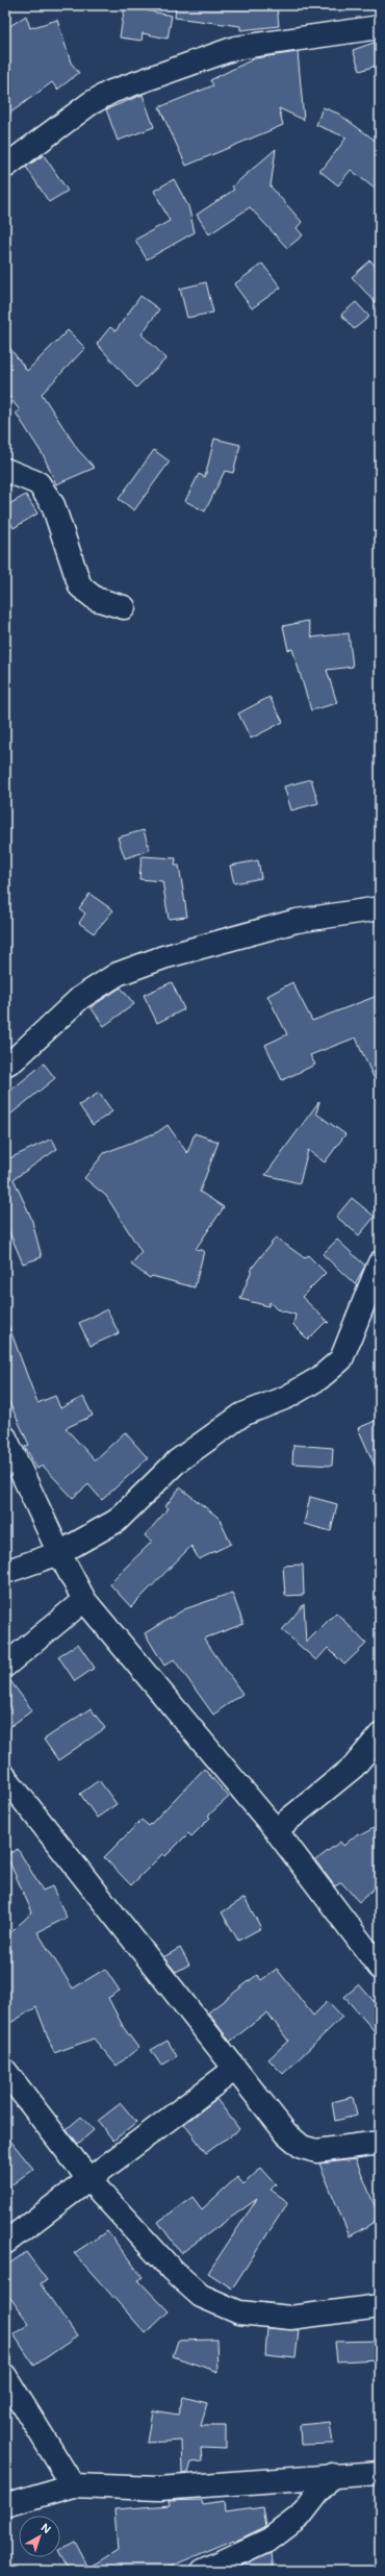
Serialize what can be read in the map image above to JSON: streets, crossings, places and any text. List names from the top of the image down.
{
  "north": "top right"
}
